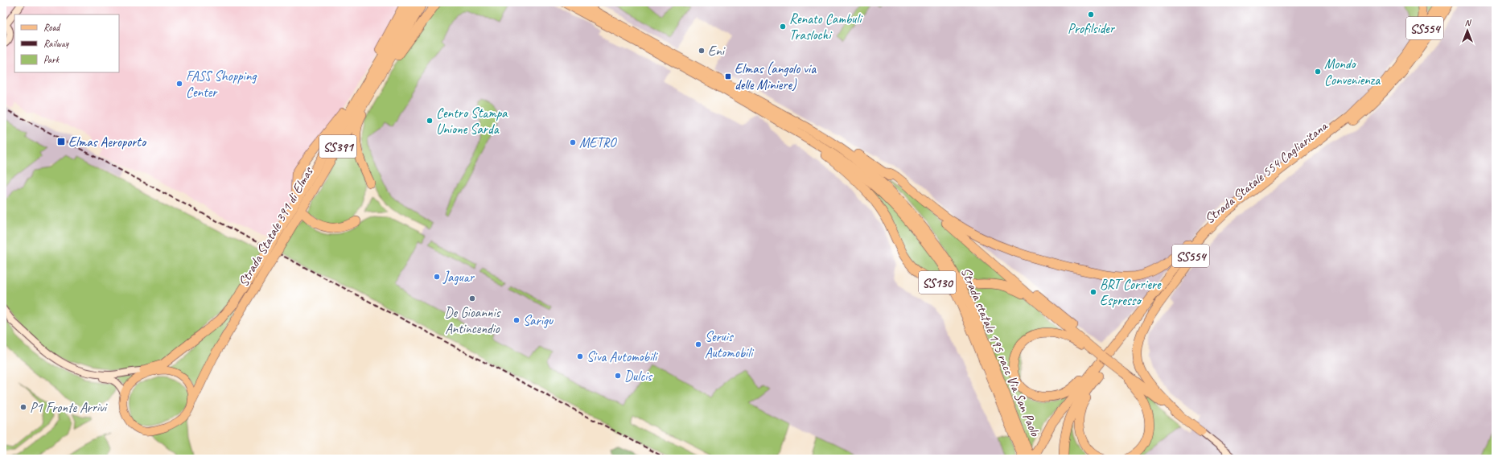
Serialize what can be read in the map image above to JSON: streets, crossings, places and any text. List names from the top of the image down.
{
  "streets": {
    "highway": [
      "SS554",
      "SS391",
      "Strada Statale 554 Cagliaritana",
      "Strada Statale 391 di Elmas",
      "SS130",
      "Strada statale 195 racc Via San Paolo"
    ]
  },
  "crossings": [
    ["SS130", "Strada statale 195 racc Via San Paolo"]
  ],
  "places": {
    "other": [
      "Profilsider",
      "Renato Cambuli Traslochi",
      "Eni",
      "Mondo Convenienza",
      "FASS Shopping Center",
      "Centro Stampa Unione Sarda",
      "METRO",
      "Jaguar",
      "BRT Corriere Espresso",
      "De Gioannis Antincendio",
      "Sarigu",
      "Seruis Automobili",
      "Siva Automobili",
      "Dulcis",
      "P1 Fronte Arrivi"
    ],
    "transit": ["Elmas (angolo via delle Miniere)", "Elmas Aeroporto"]
  },
  "legend": ["Road", "Railway", "Park"],
  "north": "top"
}
